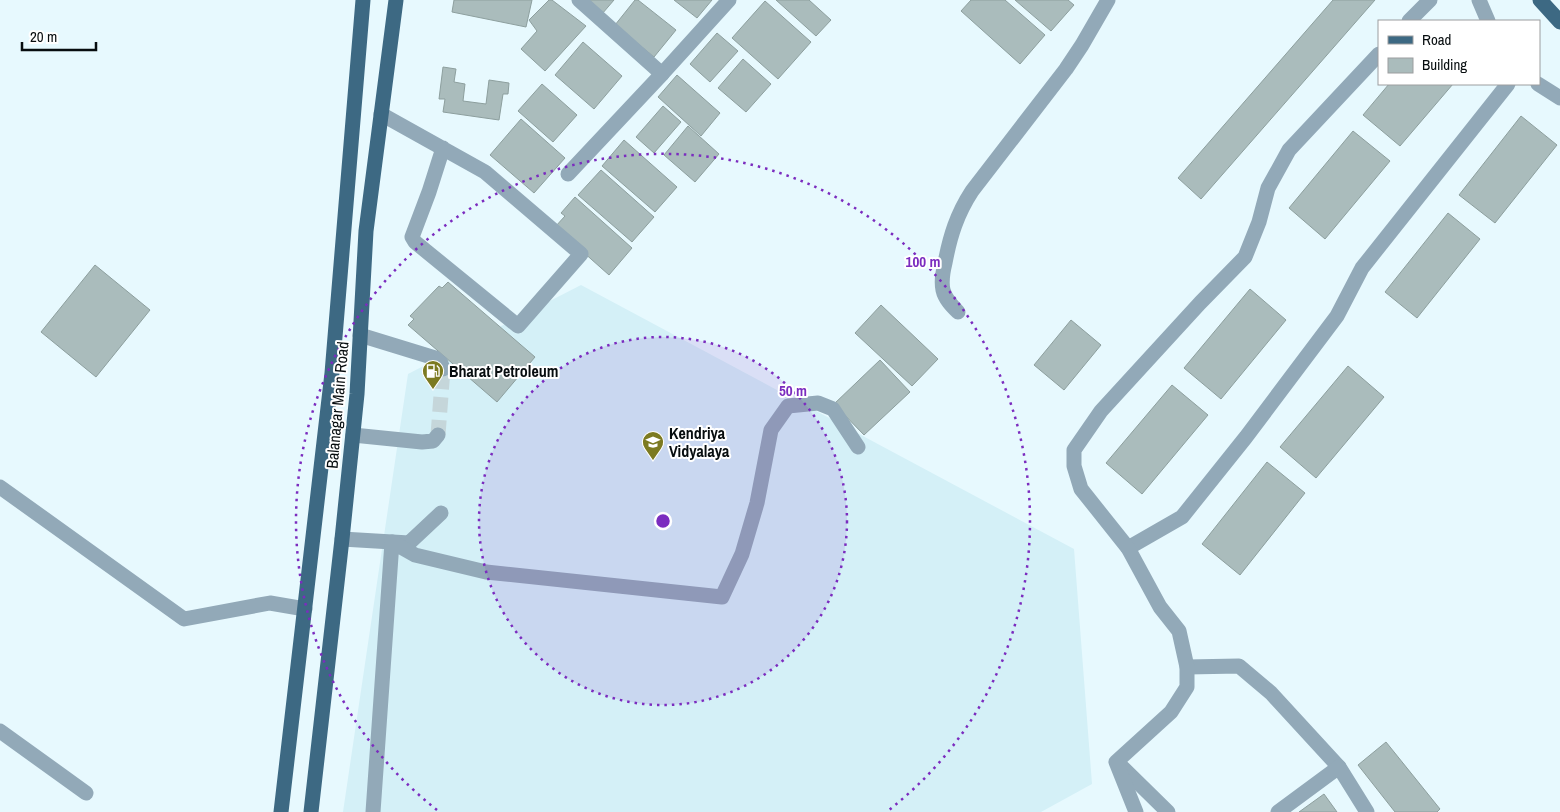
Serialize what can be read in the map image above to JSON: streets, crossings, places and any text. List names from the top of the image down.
{
  "streets": {
    "main road": ["Balanagar Main Road"]
  },
  "places": {
    "fuel station": ["Bharat Petroleum"],
    "school or university": ["Kendriya Vidyalaya"]
  },
  "legend": ["Road", "Building"],
  "scale_bar": "20 m",
  "rings": ["100 m", "50 m"]
}
